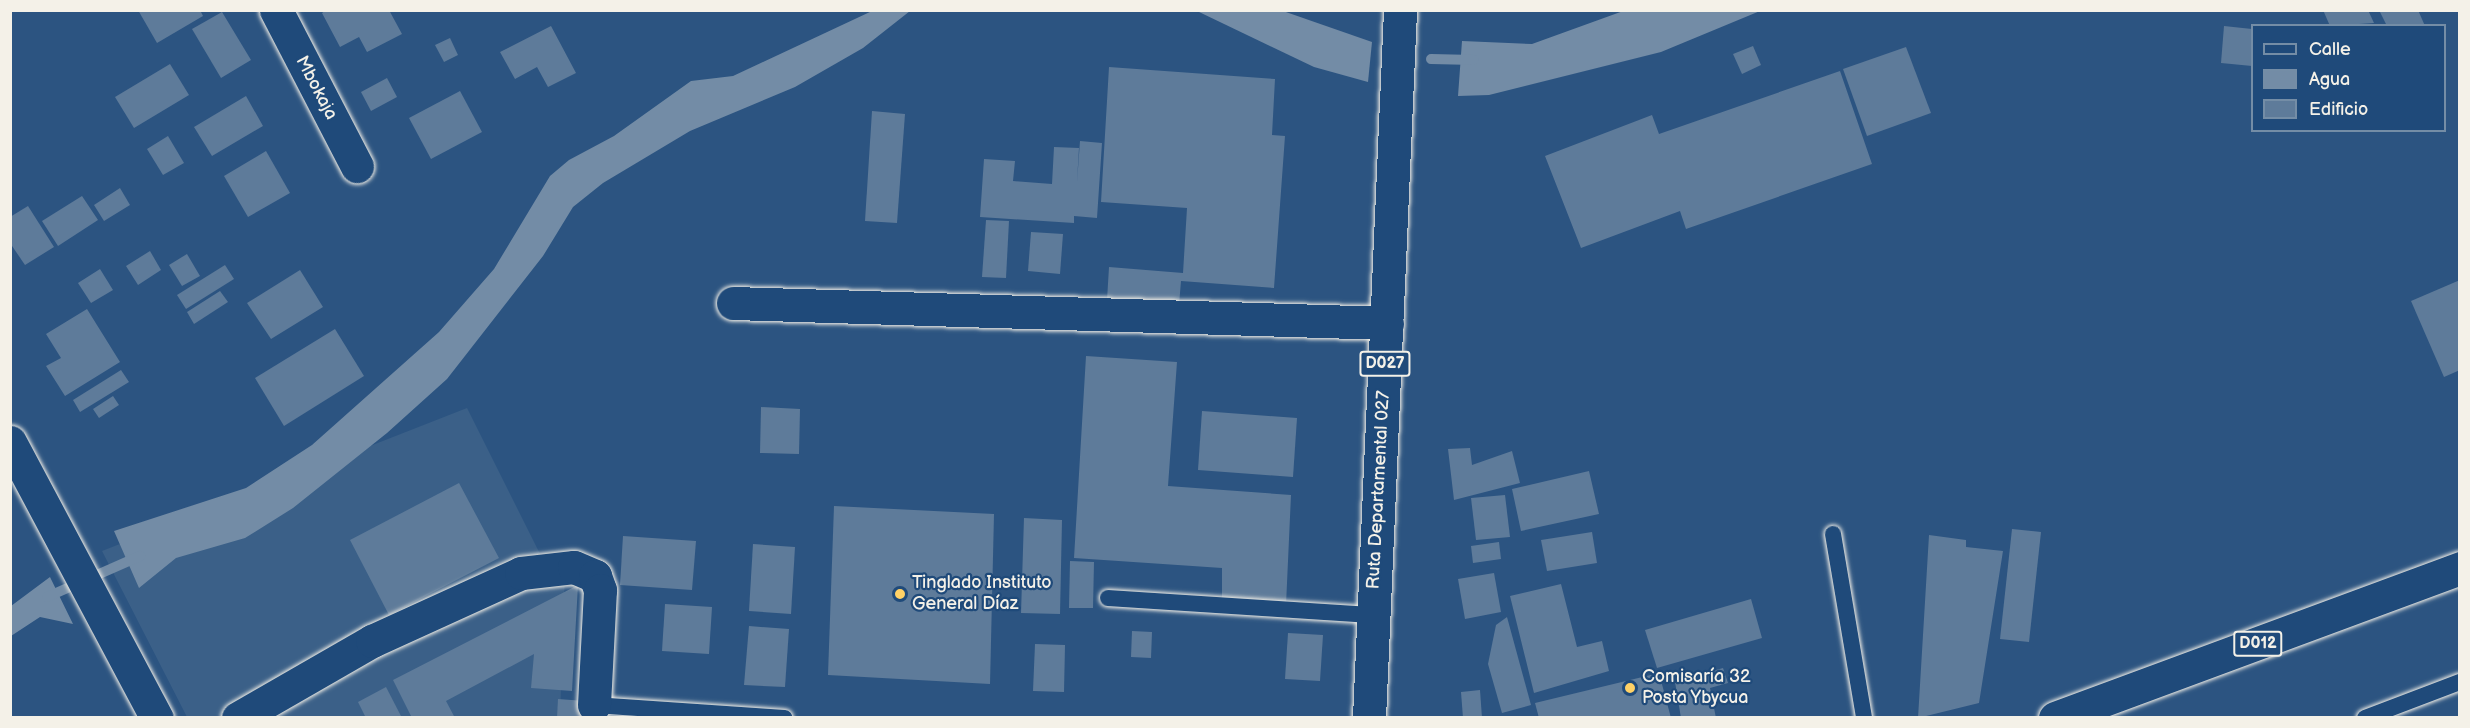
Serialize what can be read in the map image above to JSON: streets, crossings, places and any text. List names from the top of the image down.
{
  "streets": {
    "street": [
      "Mbokaja",
      "D027",
      "Ruta Departamental 027",
      "D012"
    ]
  },
  "places": ["Tinglado Instituto General Díaz", "Comisaría 32 Posta Ybycua"],
  "legend": ["Calle", "Agua", "Edificio"]
}
